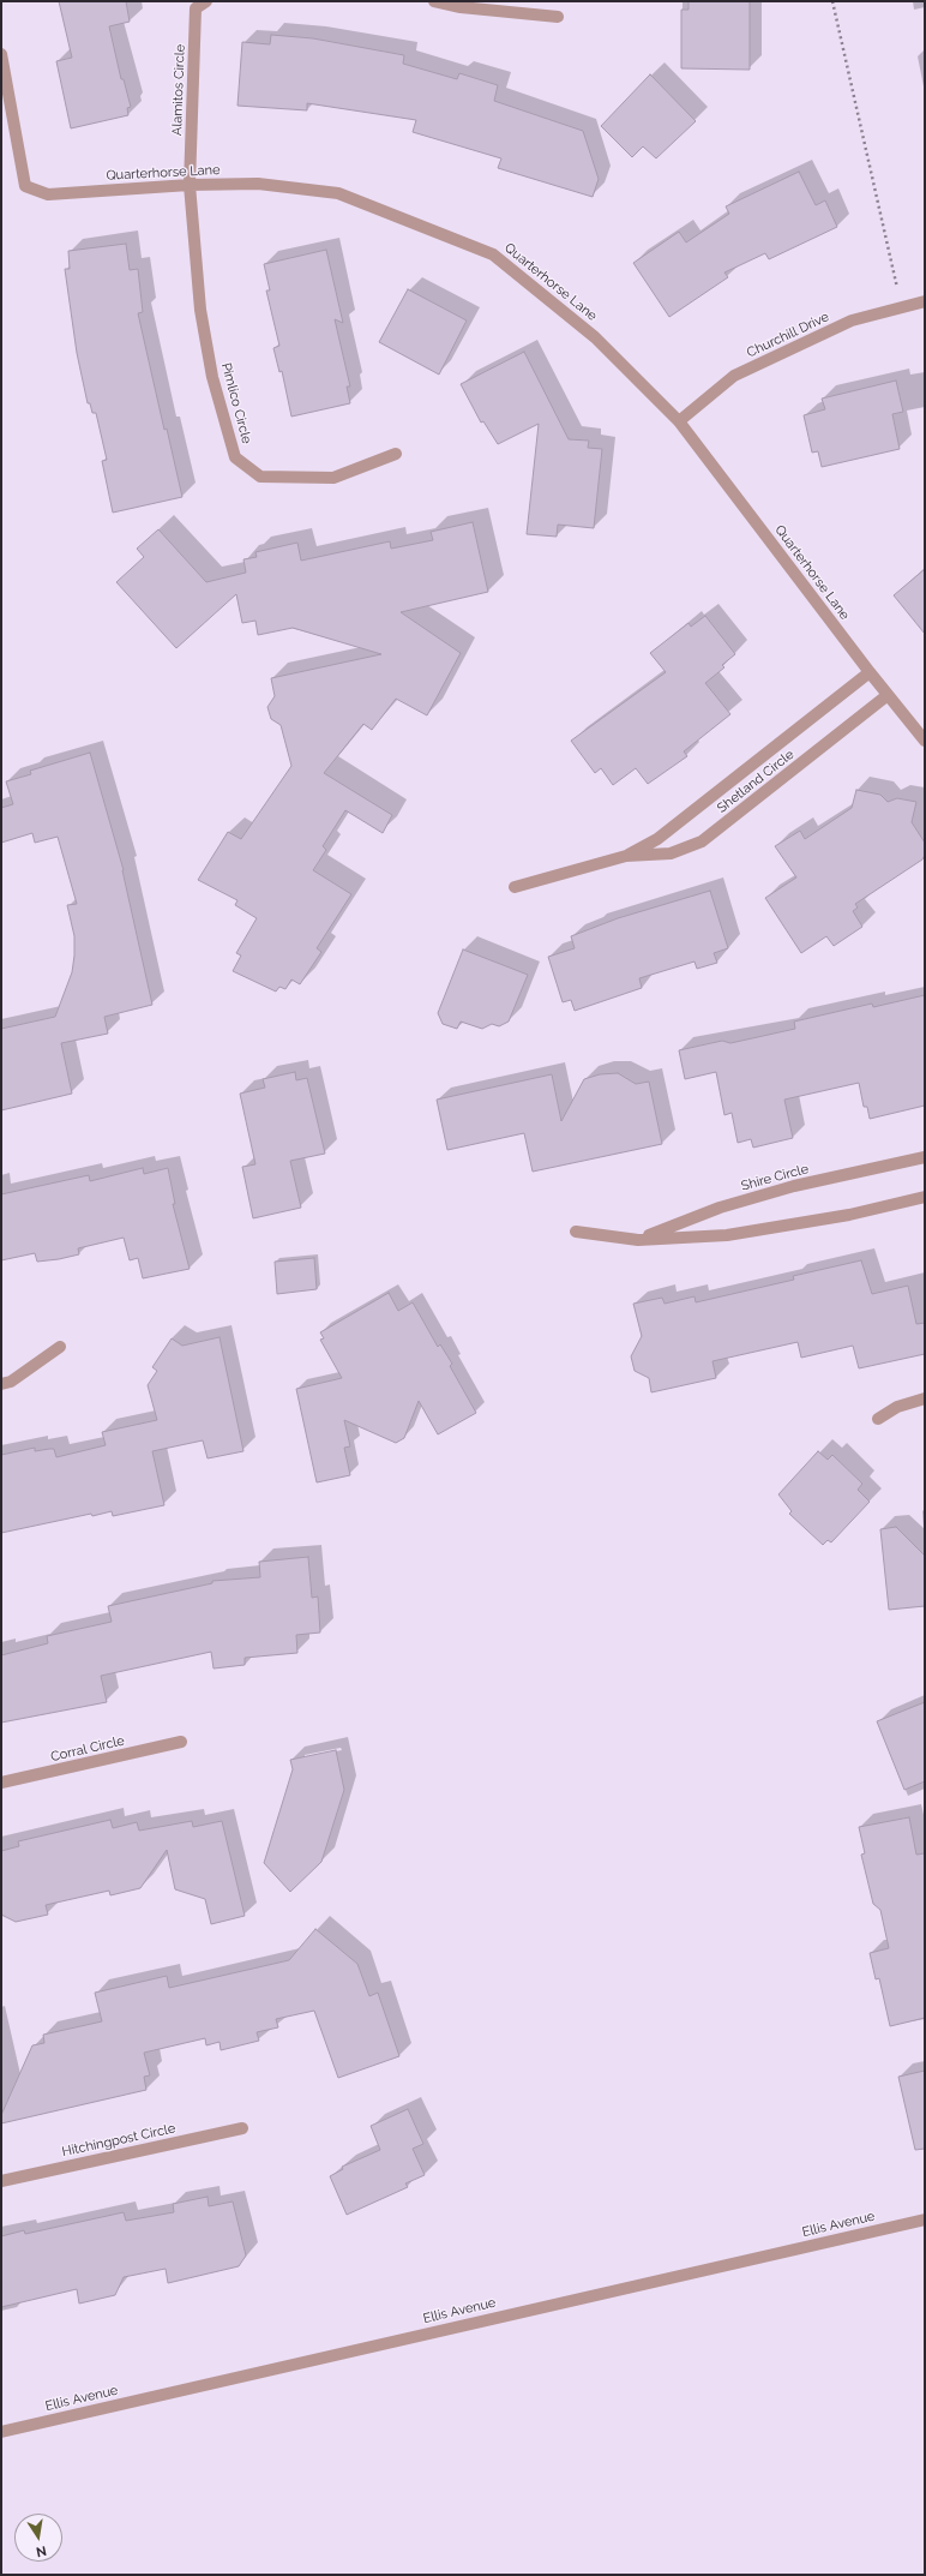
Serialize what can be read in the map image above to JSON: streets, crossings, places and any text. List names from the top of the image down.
{
  "streets": {
    "street": [
      "Alamitos Circle",
      "Quarterhorse Lane",
      "Churchill Drive",
      "Pimlico Circle",
      "Shetland Circle",
      "Shire Circle",
      "Corral Circle",
      "Hitchingpost Circle",
      "Ellis Avenue"
    ]
  },
  "crossings": [
    ["Alamitos Circle", "Quarterhorse Lane"],
    ["Alamitos Circle", "Pimlico Circle"],
    ["Quarterhorse Lane", "Churchill Drive"],
    ["Quarterhorse Lane", "Pimlico Circle"],
    ["Quarterhorse Lane", "Shetland Circle"]
  ],
  "north": "bottom"
}
